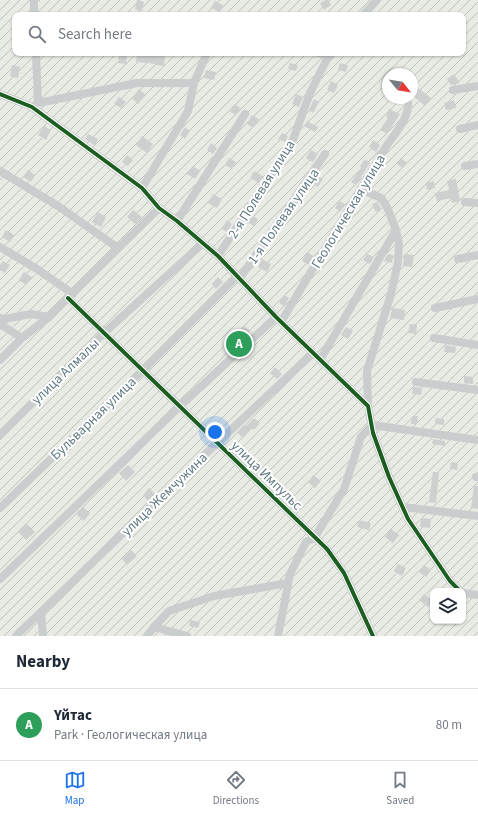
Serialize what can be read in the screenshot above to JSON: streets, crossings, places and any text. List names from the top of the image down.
{
  "streets": {
    "street": [
      "2-я Полевая улица",
      "Геологическая улица",
      "1-я Полевая улица",
      "улица Алмалы",
      "Бульварная улица",
      "улица Импульс",
      "улица Жемчужина"
    ]
  },
  "crossings": [
    ["Геологическая улица", "улица Импульс"],
    ["1-я Полевая улица", "Бульварная улица"],
    ["улица Алмалы", "улица Импульс"],
    ["Бульварная улица", "улица Импульс"],
    ["улица Импульс", "улица Жемчужина"]
  ],
  "north": "bottom right",
  "page": {
    "search": "Search here",
    "pins": "A",
    "heading": "Nearby",
    "list": [
      {
        "mark": "A",
        "name": "Үйтас",
        "note": "Park · Геологическая улица",
        "value": "80 m"
      }
    ],
    "nav": ["Map", "Directions", "Saved"]
  }
}
